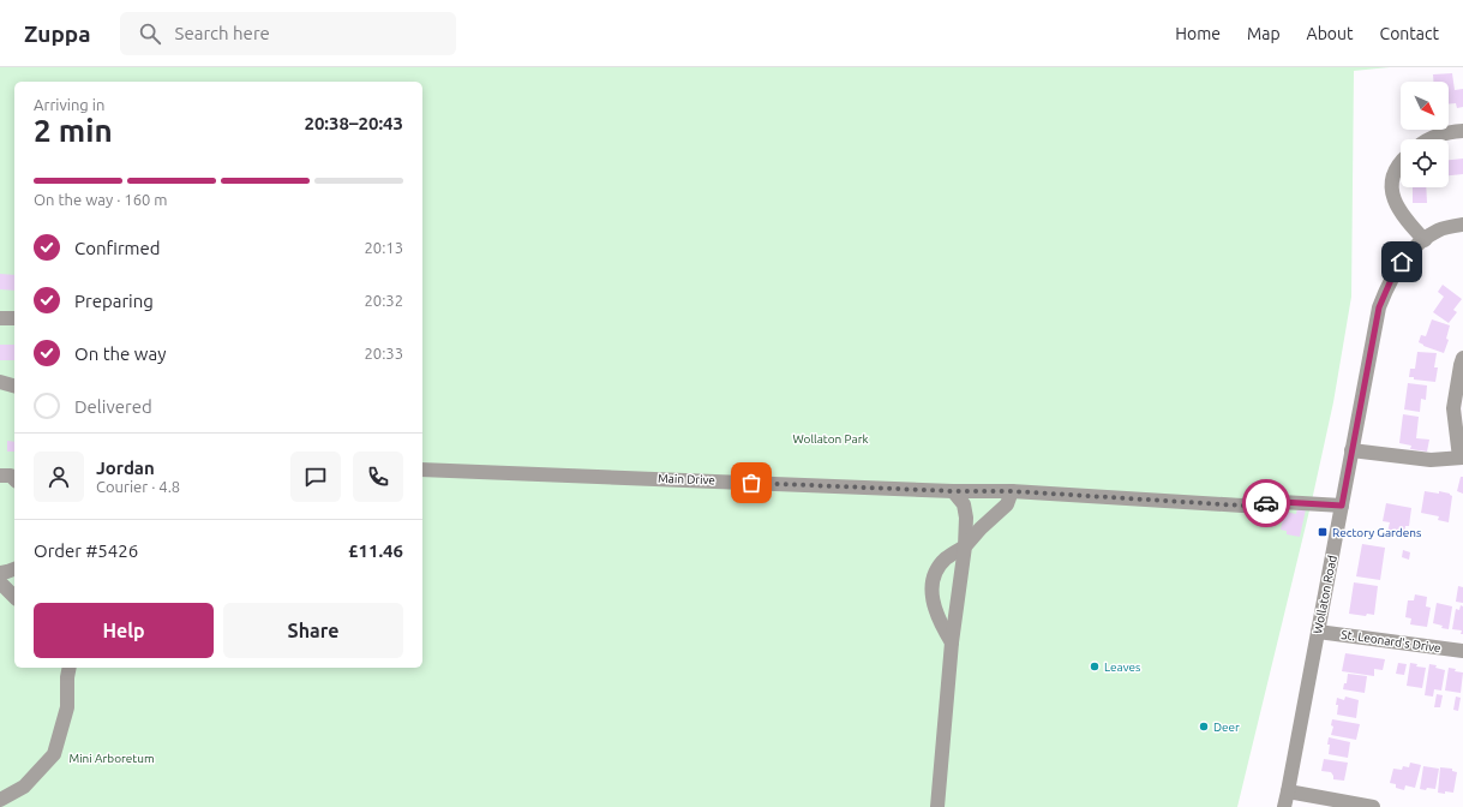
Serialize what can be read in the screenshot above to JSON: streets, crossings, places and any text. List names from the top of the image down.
{
  "streets": {
    "street": ["Main Drive", "Wollaton Road", "St. Leonard's Drive"]
  },
  "crossings": [
    ["Main Drive", "Wollaton Road"],
    ["Wollaton Road", "St. Leonard's Drive"]
  ],
  "parks": ["Wollaton Park", "Mini Arboretum"],
  "places": {
    "transit": ["Rectory Gardens"],
    "other": ["Leaves", "Deer"]
  },
  "north": "bottom right",
  "page": {
    "header": "Zuppa",
    "search": "Search here",
    "nav": [
      "Home",
      "Map",
      "About",
      "Contact"
    ],
    "heading": ["2 min", "Arriving in", "20:38–20:43"],
    "panel": [
      "Jordan",
      "Courier · 4.8",
      "Order #5426",
      "£11.46"
    ],
    "bar": "On the way · 160 m",
    "list": [
      ["Confirmed", "20:13"],
      ["Preparing", "20:32"],
      ["On the way", "20:33"],
      "Delivered"
    ],
    "buttons": ["Help", "Share"]
  }
}
